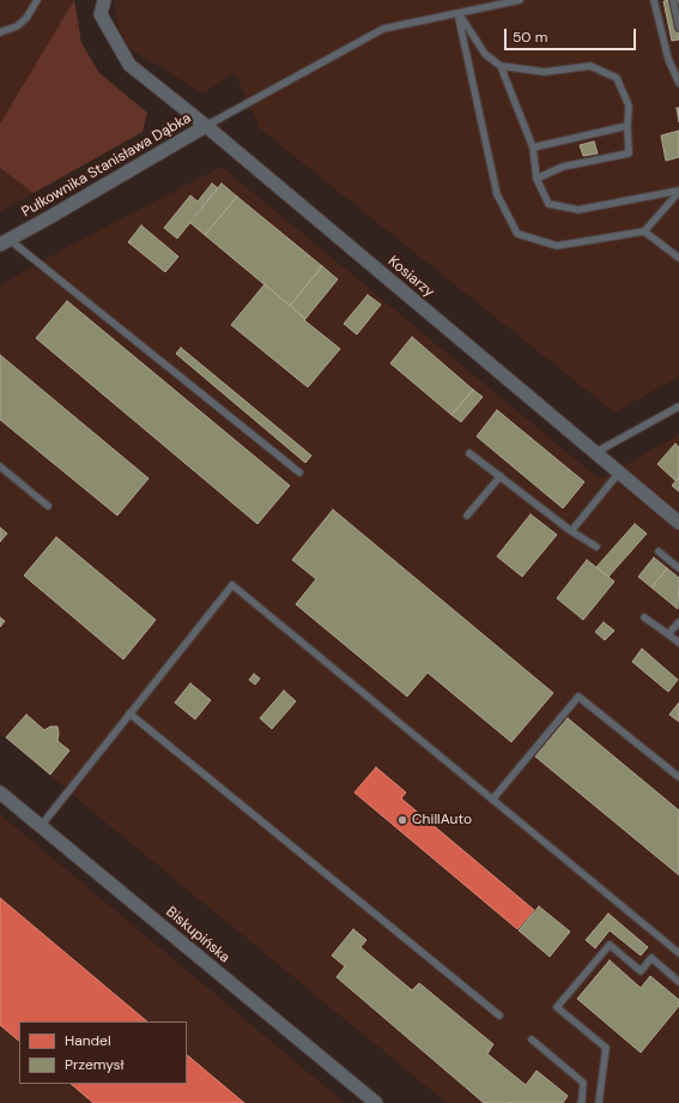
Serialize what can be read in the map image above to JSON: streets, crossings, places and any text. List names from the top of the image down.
{
  "streets": {
    "street": ["Pułkownika Stanisława Dąbka", "Kosiarzy", "Biskupińska"]
  },
  "crossings": [
    ["Pułkownika Stanisława Dąbka", "Kosiarzy"]
  ],
  "places": ["ChillAuto"],
  "legend": ["Handel", "Przemysł"],
  "scale_bar": "50 m"
}
